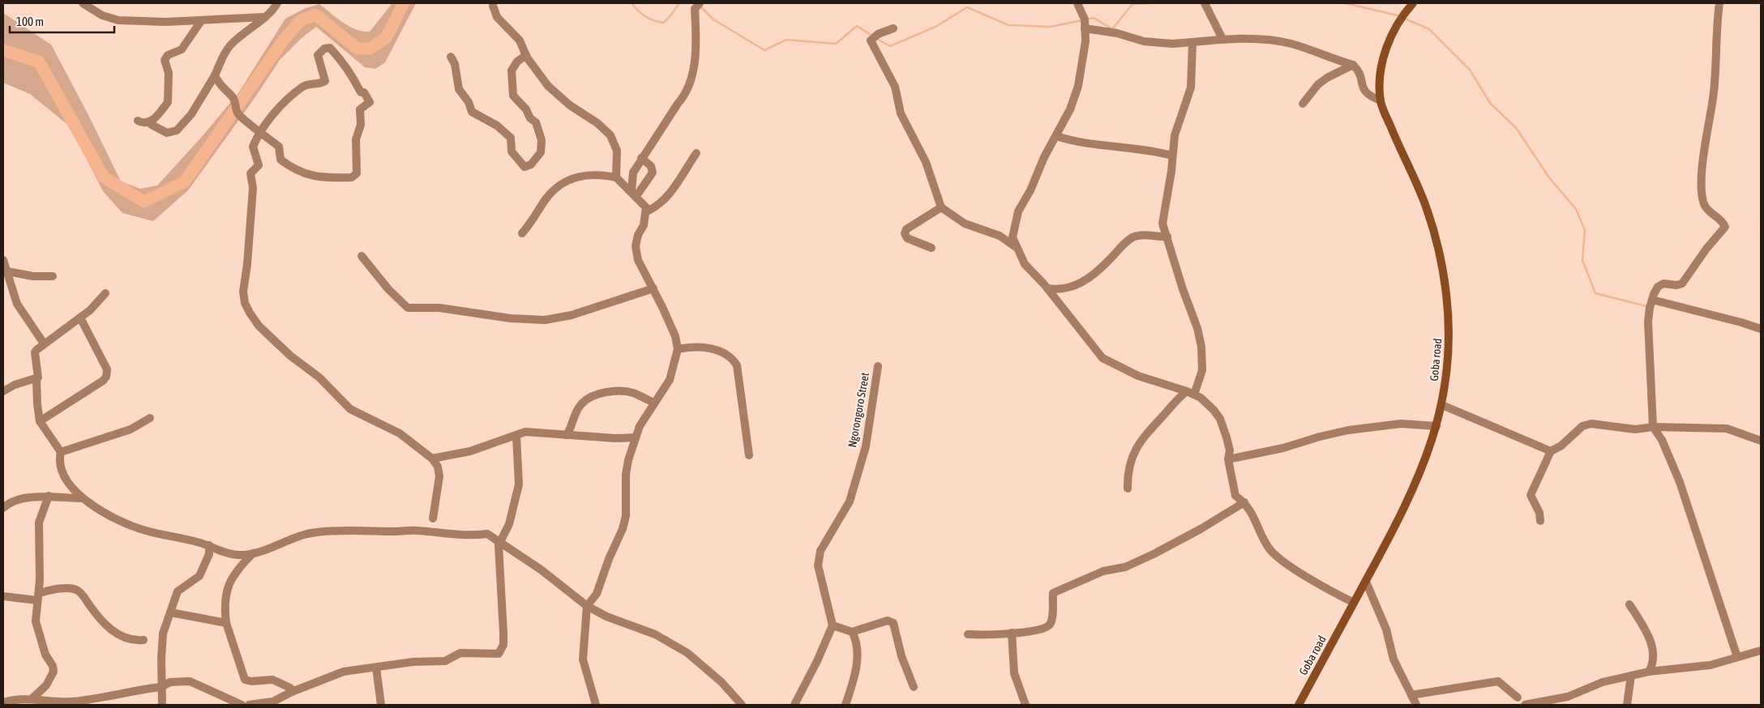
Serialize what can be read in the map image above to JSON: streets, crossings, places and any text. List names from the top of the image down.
{
  "streets": {
    "main road": ["Goba road"],
    "street": ["Ngorongoro Street"]
  },
  "scale_bar": "100 m"
}
